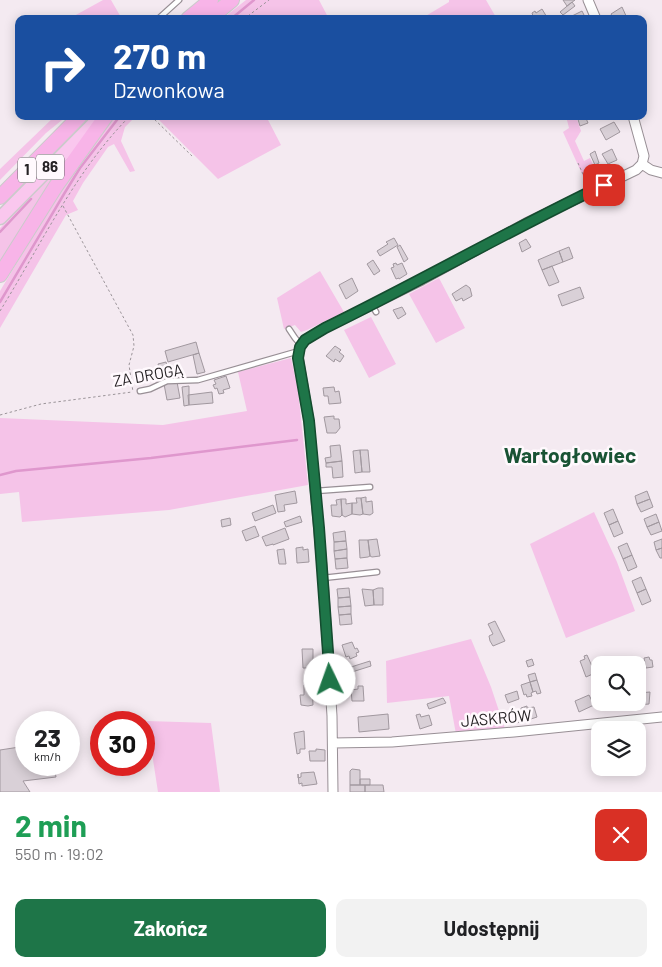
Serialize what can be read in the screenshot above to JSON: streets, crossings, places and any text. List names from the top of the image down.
{
  "streets": {
    "highway": ["1"],
    "main road": ["86"],
    "street": ["JASKRÓW"],
    "lane": ["ZA DROGĄ"]
  },
  "districts": ["Wartogłowiec"],
  "page": {
    "turn": ["270 m", "Dzwonkowa"],
    "speed": "23 km/h",
    "limit": "30",
    "heading": ["2 min", "550 m · 19:02"],
    "buttons": ["Zakończ", "Udostępnij"]
  }
}
